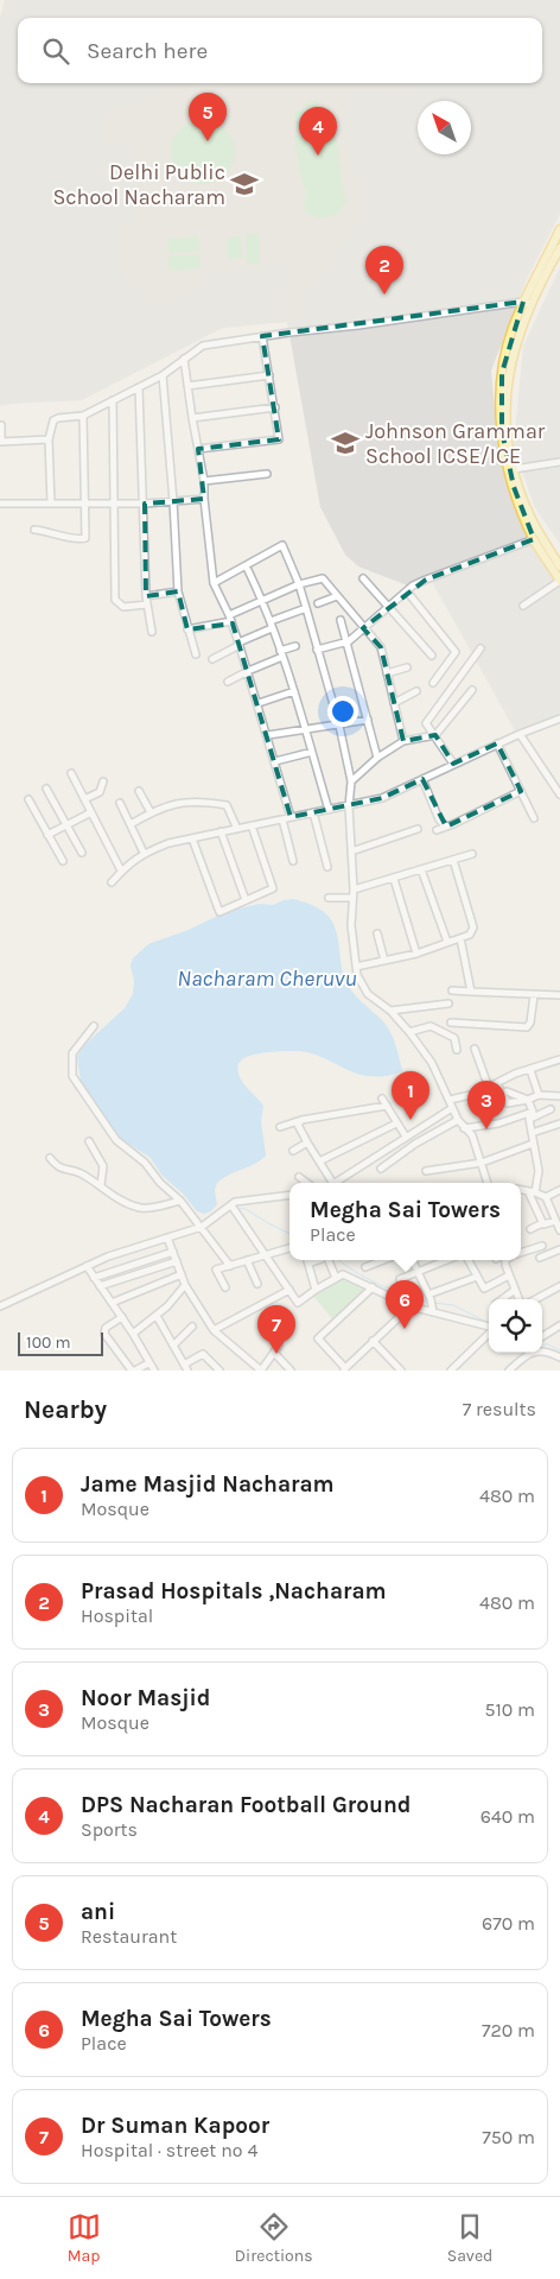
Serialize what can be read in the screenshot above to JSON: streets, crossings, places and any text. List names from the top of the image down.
{
  "water": ["Nacharam Cheruvu"],
  "places": {
    "school or university": ["Delhi Public School Nacharam", "Johnson Grammar School ICSE/ICE"]
  },
  "scale_bar": "100 m",
  "north": "top left",
  "page": {
    "search": "Search here",
    "pins": [
      "5",
      "4",
      "2",
      "1",
      "3",
      "6",
      "7"
    ],
    "popup": ["Megha Sai Towers", "Place"],
    "scale": "100 m",
    "heading": ["Nearby", "7 results"],
    "list": [
      {
        "mark": "1",
        "name": "Jame Masjid Nacharam",
        "note": "Mosque",
        "value": "480 m"
      },
      {
        "mark": "2",
        "name": "Prasad Hospitals ,Nacharam",
        "note": "Hospital",
        "value": "480 m"
      },
      {
        "mark": "3",
        "name": "Noor Masjid",
        "note": "Mosque",
        "value": "510 m"
      },
      {
        "mark": "4",
        "name": "DPS Nacharan Football Ground",
        "note": "Sports",
        "value": "640 m"
      },
      {
        "mark": "5",
        "name": "ani",
        "note": "Restaurant",
        "value": "670 m"
      },
      {
        "mark": "6",
        "name": "Megha Sai Towers",
        "note": "Place",
        "value": "720 m"
      },
      {
        "mark": "7",
        "name": "Dr Suman Kapoor",
        "note": "Hospital · street no 4",
        "value": "750 m"
      }
    ],
    "nav": ["Map", "Directions", "Saved"]
  }
}
